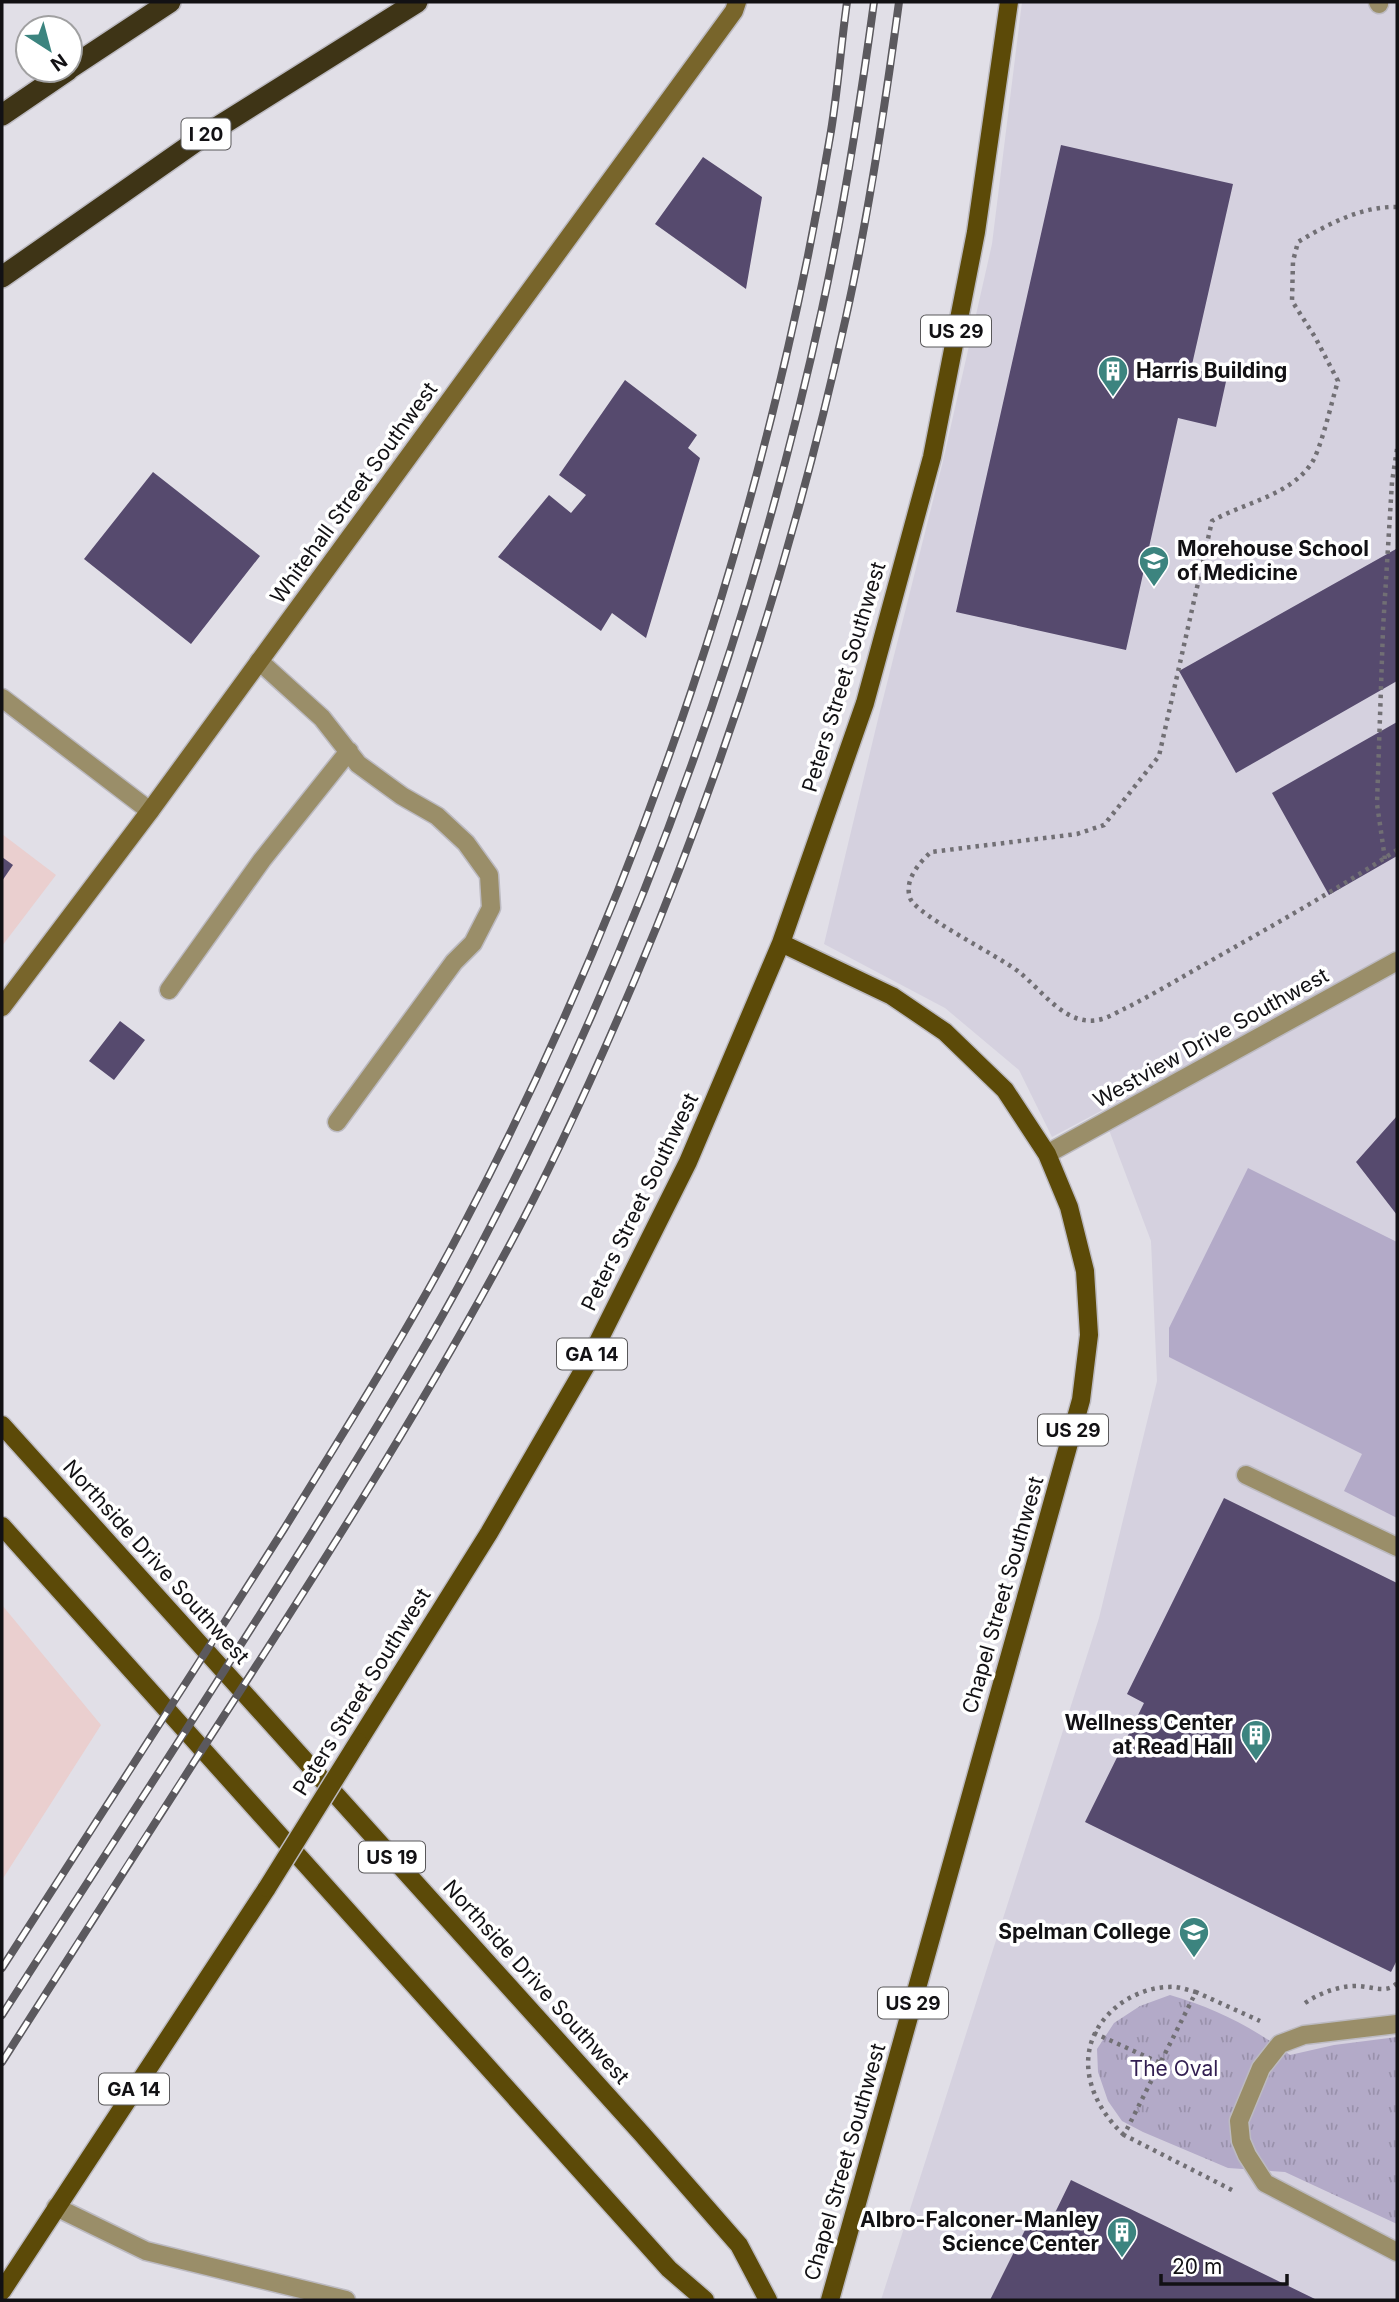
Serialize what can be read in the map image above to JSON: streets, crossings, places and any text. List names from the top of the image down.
{
  "streets": {
    "highway": ["I 20"],
    "main road": [
      "US 29",
      "Whitehall Street Southwest",
      "Peters Street Southwest",
      "GA 14",
      "Northside Drive Southwest",
      "Chapel Street Southwest",
      "US 19"
    ],
    "street": ["Westview Drive Southwest"]
  },
  "crossings": [
    ["Peters Street Southwest", "Chapel Street Southwest"],
    ["Westview Drive Southwest", "Chapel Street Southwest"]
  ],
  "parks": ["The Oval"],
  "places": {
    "building": ["Harris Building", "Wellness Center at Read Hall", "Albro-Falconer-Manley Science Center"],
    "school or university": ["Morehouse School of Medicine", "Spelman College"]
  },
  "scale_bar": "20 m",
  "north": "bottom right"
}
